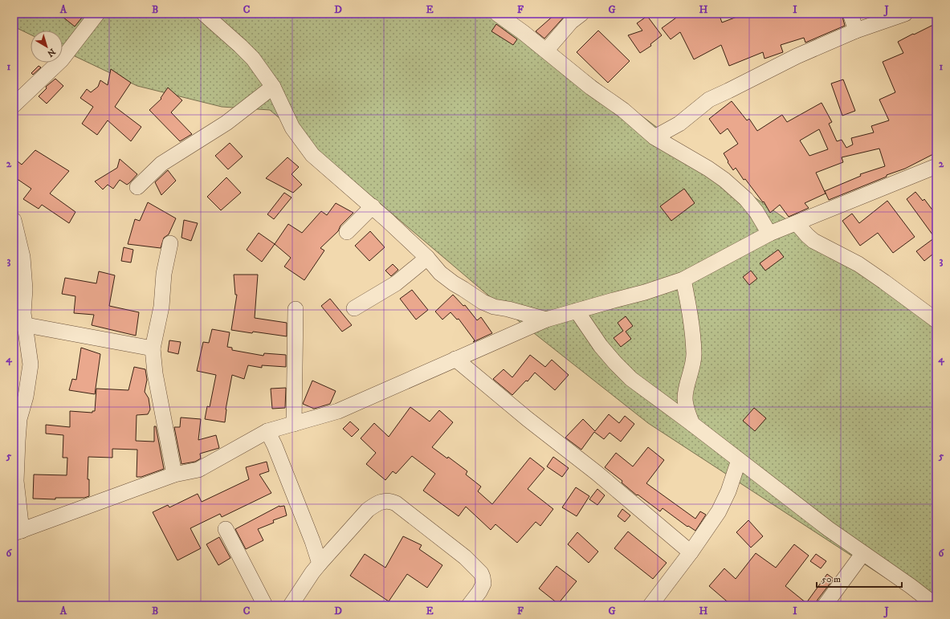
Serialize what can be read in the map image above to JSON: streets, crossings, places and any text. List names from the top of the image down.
{
  "scale_bar": "50 m",
  "north": "bottom right",
  "grid": {
    "columns": [
      "A",
      "B",
      "C",
      "D",
      "E",
      "F",
      "G",
      "H",
      "I",
      "J"
    ],
    "rows": [
      "1",
      "2",
      "3",
      "4",
      "5",
      "6"
    ]
  }
}
